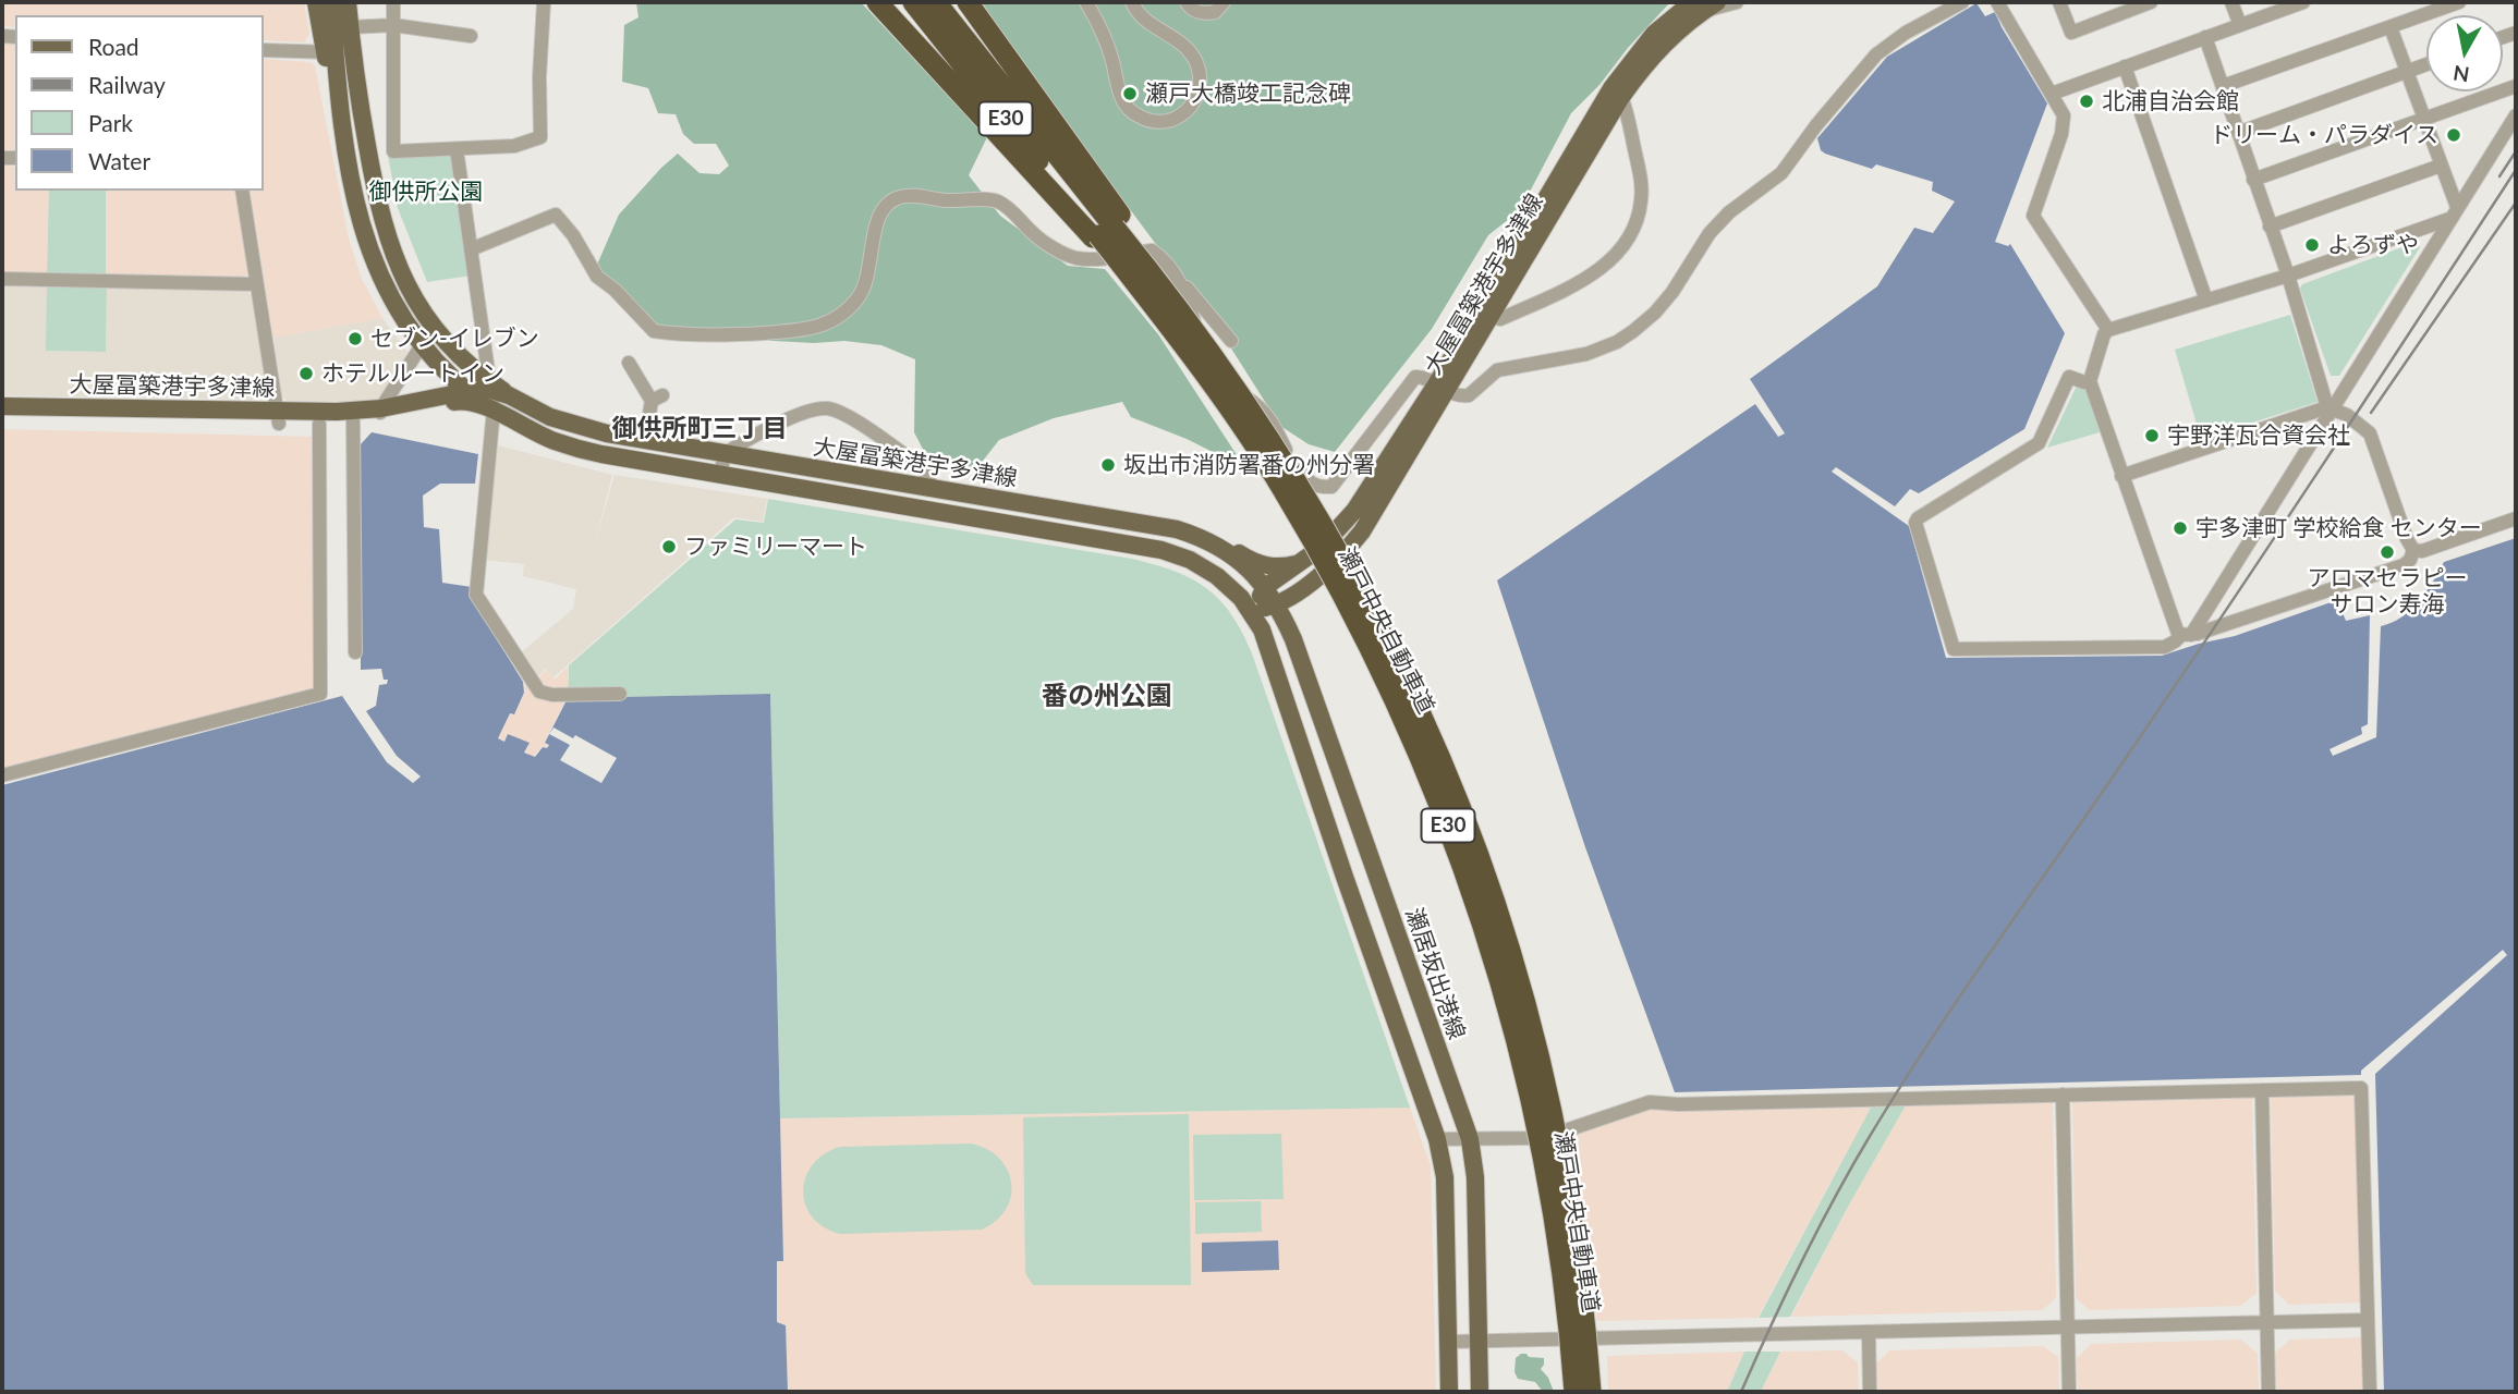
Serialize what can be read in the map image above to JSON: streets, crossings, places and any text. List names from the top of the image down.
{
  "streets": {
    "highway": ["E30", "瀬戸中央自動車道"],
    "main road": ["大屋冨築港宇多津線", "瀬居坂出港線"]
  },
  "crossings": [
    ["E30", "瀬戸中央自動車道"],
    ["大屋冨築港宇多津線", "瀬居坂出港線"]
  ],
  "districts": ["御供所町三丁目", "番の州公園"],
  "parks": ["御供所公園"],
  "places": [
    "瀬戸大橋竣工記念碑",
    "北浦自治会館",
    "ドリーム・パラダイス",
    "よろずや",
    "セブン-イレブン",
    "ホテルルートイン",
    "宇野洋瓦合資会社",
    "坂出市消防署番の州分署",
    "宇多津町 学校給食 センター",
    "ファミリーマート",
    "アロマセラピー サロン寿海"
  ],
  "legend": [
    "Road",
    "Railway",
    "Park",
    "Water"
  ],
  "north": "bottom"
}
